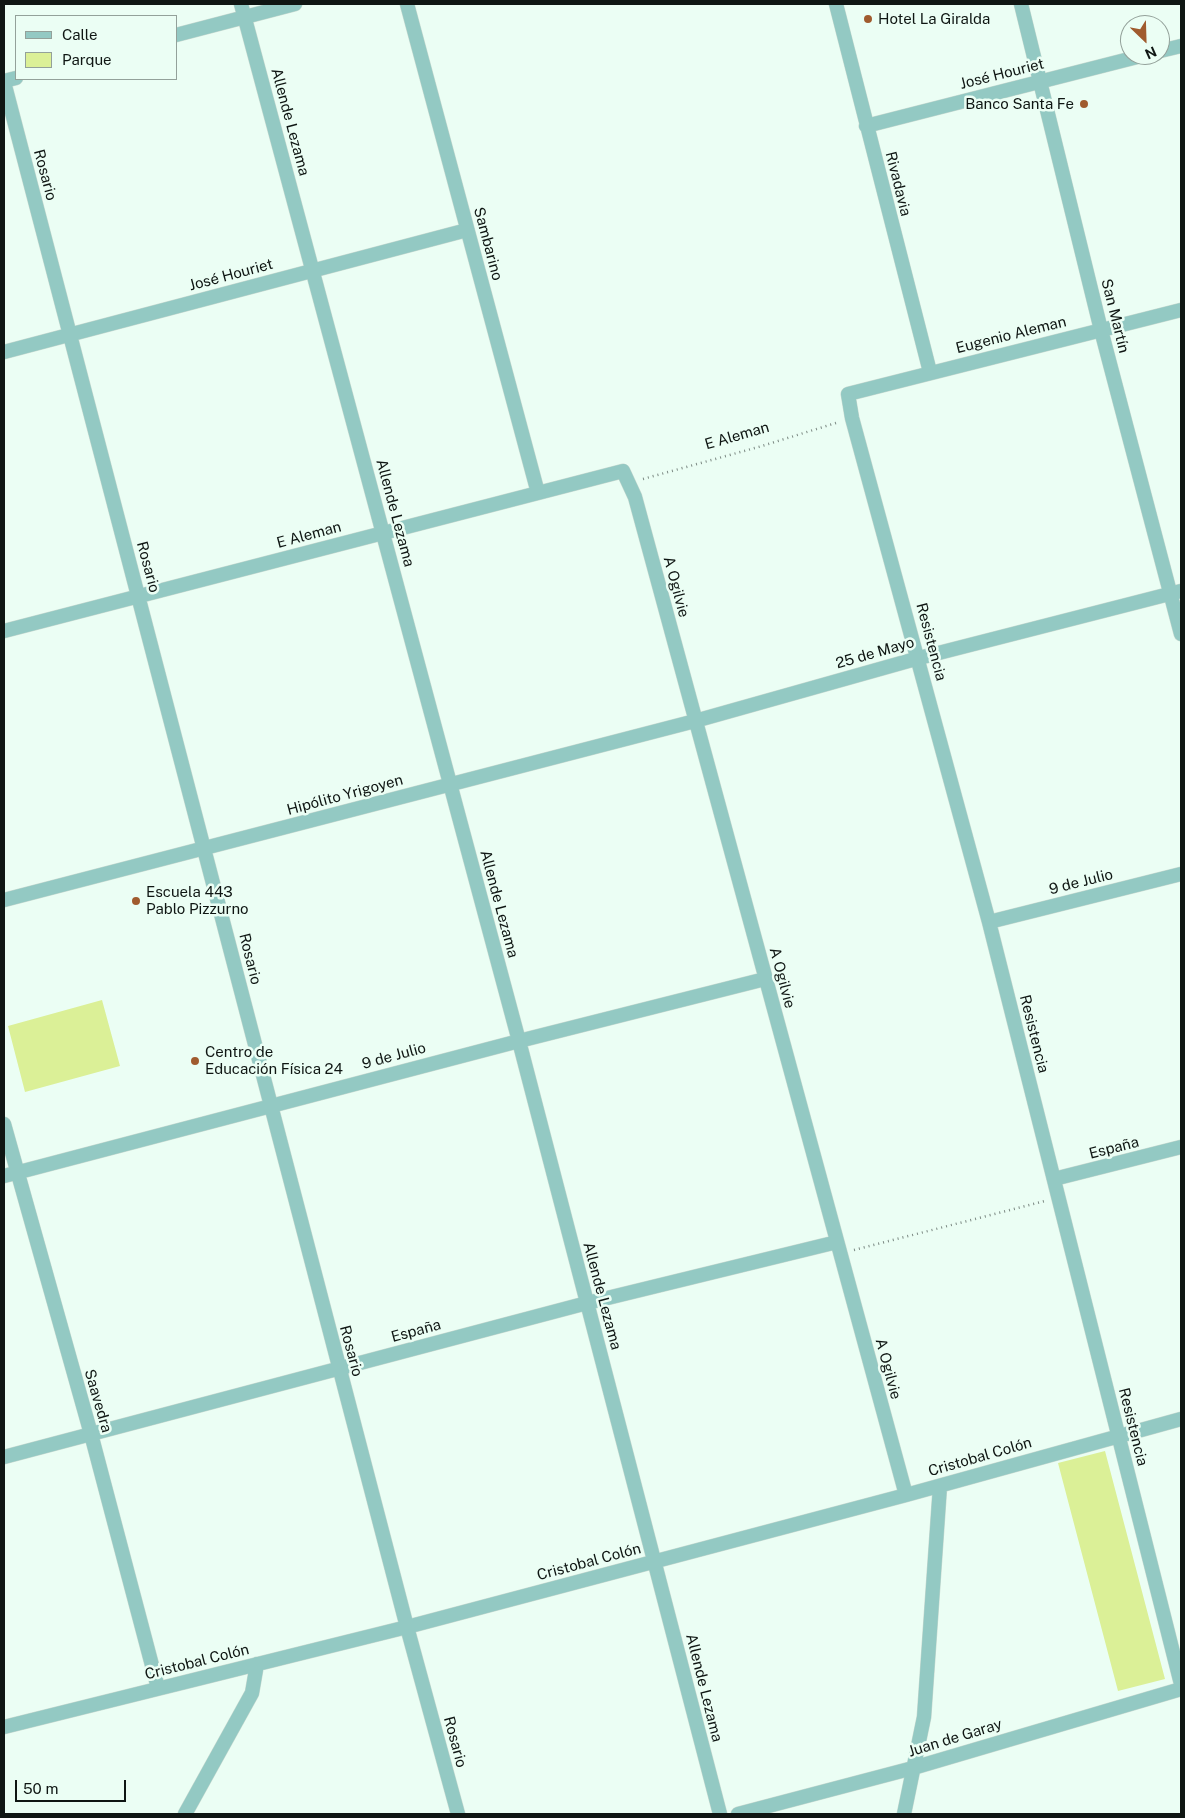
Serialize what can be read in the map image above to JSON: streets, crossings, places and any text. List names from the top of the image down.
{
  "streets": {
    "street": [
      "José Houriet",
      "Allende Lezama",
      "Rosario",
      "Rivadavia",
      "Sambarino",
      "San Martín",
      "Eugenio Aleman",
      "E Aleman",
      "A Ogilvie",
      "Resistencia",
      "25 de Mayo",
      "Hipólito Yrigoyen",
      "9 de Julio",
      "España",
      "Saavedra",
      "Cristobal Colón",
      "Juan de Garay"
    ]
  },
  "crossings": [
    ["José Houriet", "Allende Lezama"],
    ["José Houriet", "Rosario"],
    ["José Houriet", "Rivadavia"],
    ["José Houriet", "Sambarino"],
    ["José Houriet", "San Martín"],
    ["Allende Lezama", "E Aleman"],
    ["Allende Lezama", "Hipólito Yrigoyen"],
    ["Allende Lezama", "9 de Julio"],
    ["Allende Lezama", "España"],
    ["Allende Lezama", "Cristobal Colón"],
    ["Rosario", "E Aleman"],
    ["Rosario", "Hipólito Yrigoyen"],
    ["Rosario", "9 de Julio"],
    ["Rosario", "España"],
    ["Rosario", "Cristobal Colón"],
    ["Rivadavia", "Eugenio Aleman"],
    ["Sambarino", "E Aleman"],
    ["San Martín", "Eugenio Aleman"],
    ["San Martín", "25 de Mayo"],
    ["Eugenio Aleman", "Resistencia"],
    ["E Aleman", "A Ogilvie"],
    ["E Aleman", "Resistencia"],
    ["A Ogilvie", "25 de Mayo"],
    ["A Ogilvie", "Hipólito Yrigoyen"],
    ["A Ogilvie", "9 de Julio"],
    ["A Ogilvie", "España"],
    ["A Ogilvie", "Cristobal Colón"],
    ["Resistencia", "25 de Mayo"],
    ["Resistencia", "9 de Julio"],
    ["Resistencia", "España"],
    ["Resistencia", "Cristobal Colón"],
    ["25 de Mayo", "Hipólito Yrigoyen"],
    ["9 de Julio", "Saavedra"],
    ["España", "Saavedra"],
    ["Saavedra", "Cristobal Colón"]
  ],
  "places": [
    "Hotel La Giralda",
    "Banco Santa Fe",
    "Escuela 443 Pablo Pizzurno",
    "Centro de Educación Física 24"
  ],
  "legend": ["Calle", "Parque"],
  "scale_bar": "50 m",
  "north": "bottom right"
}
